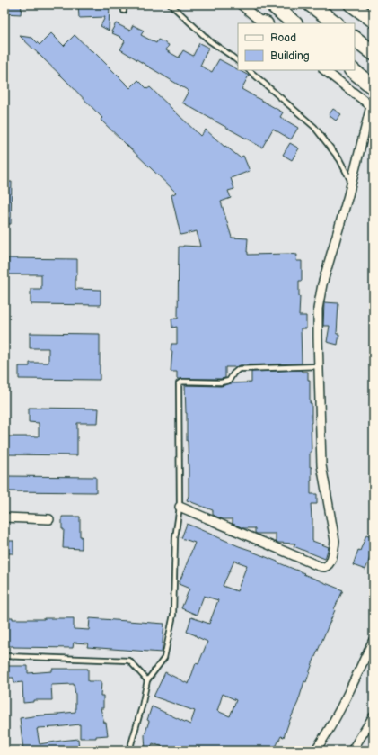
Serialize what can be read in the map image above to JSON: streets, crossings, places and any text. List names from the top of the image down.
{
  "legend": ["Road", "Building"]
}
